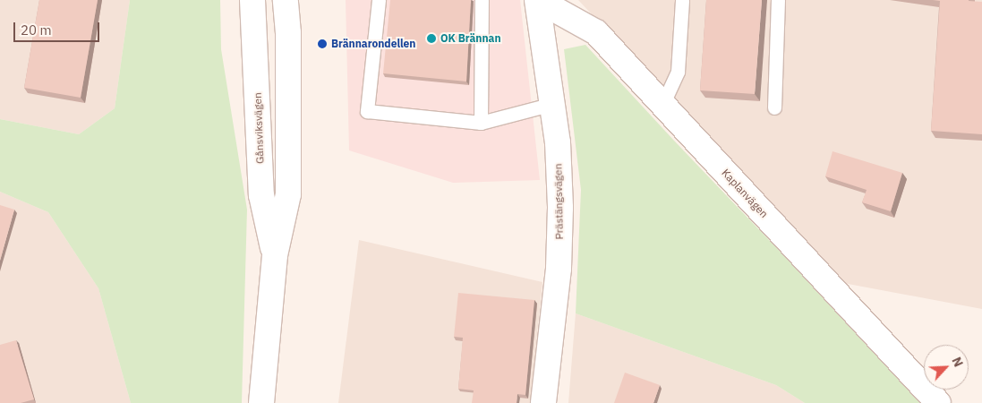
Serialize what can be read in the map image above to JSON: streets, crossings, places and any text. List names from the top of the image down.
{
  "streets": {
    "street": ["Gånsviksvägen", "Kaplanvägen", "Prästängsvägen"]
  },
  "crossings": [
    ["Kaplanvägen", "Prästängsvägen"]
  ],
  "places": ["OK Brännan", "Brännarondellen"],
  "scale_bar": "20 m",
  "north": "top right"
}
